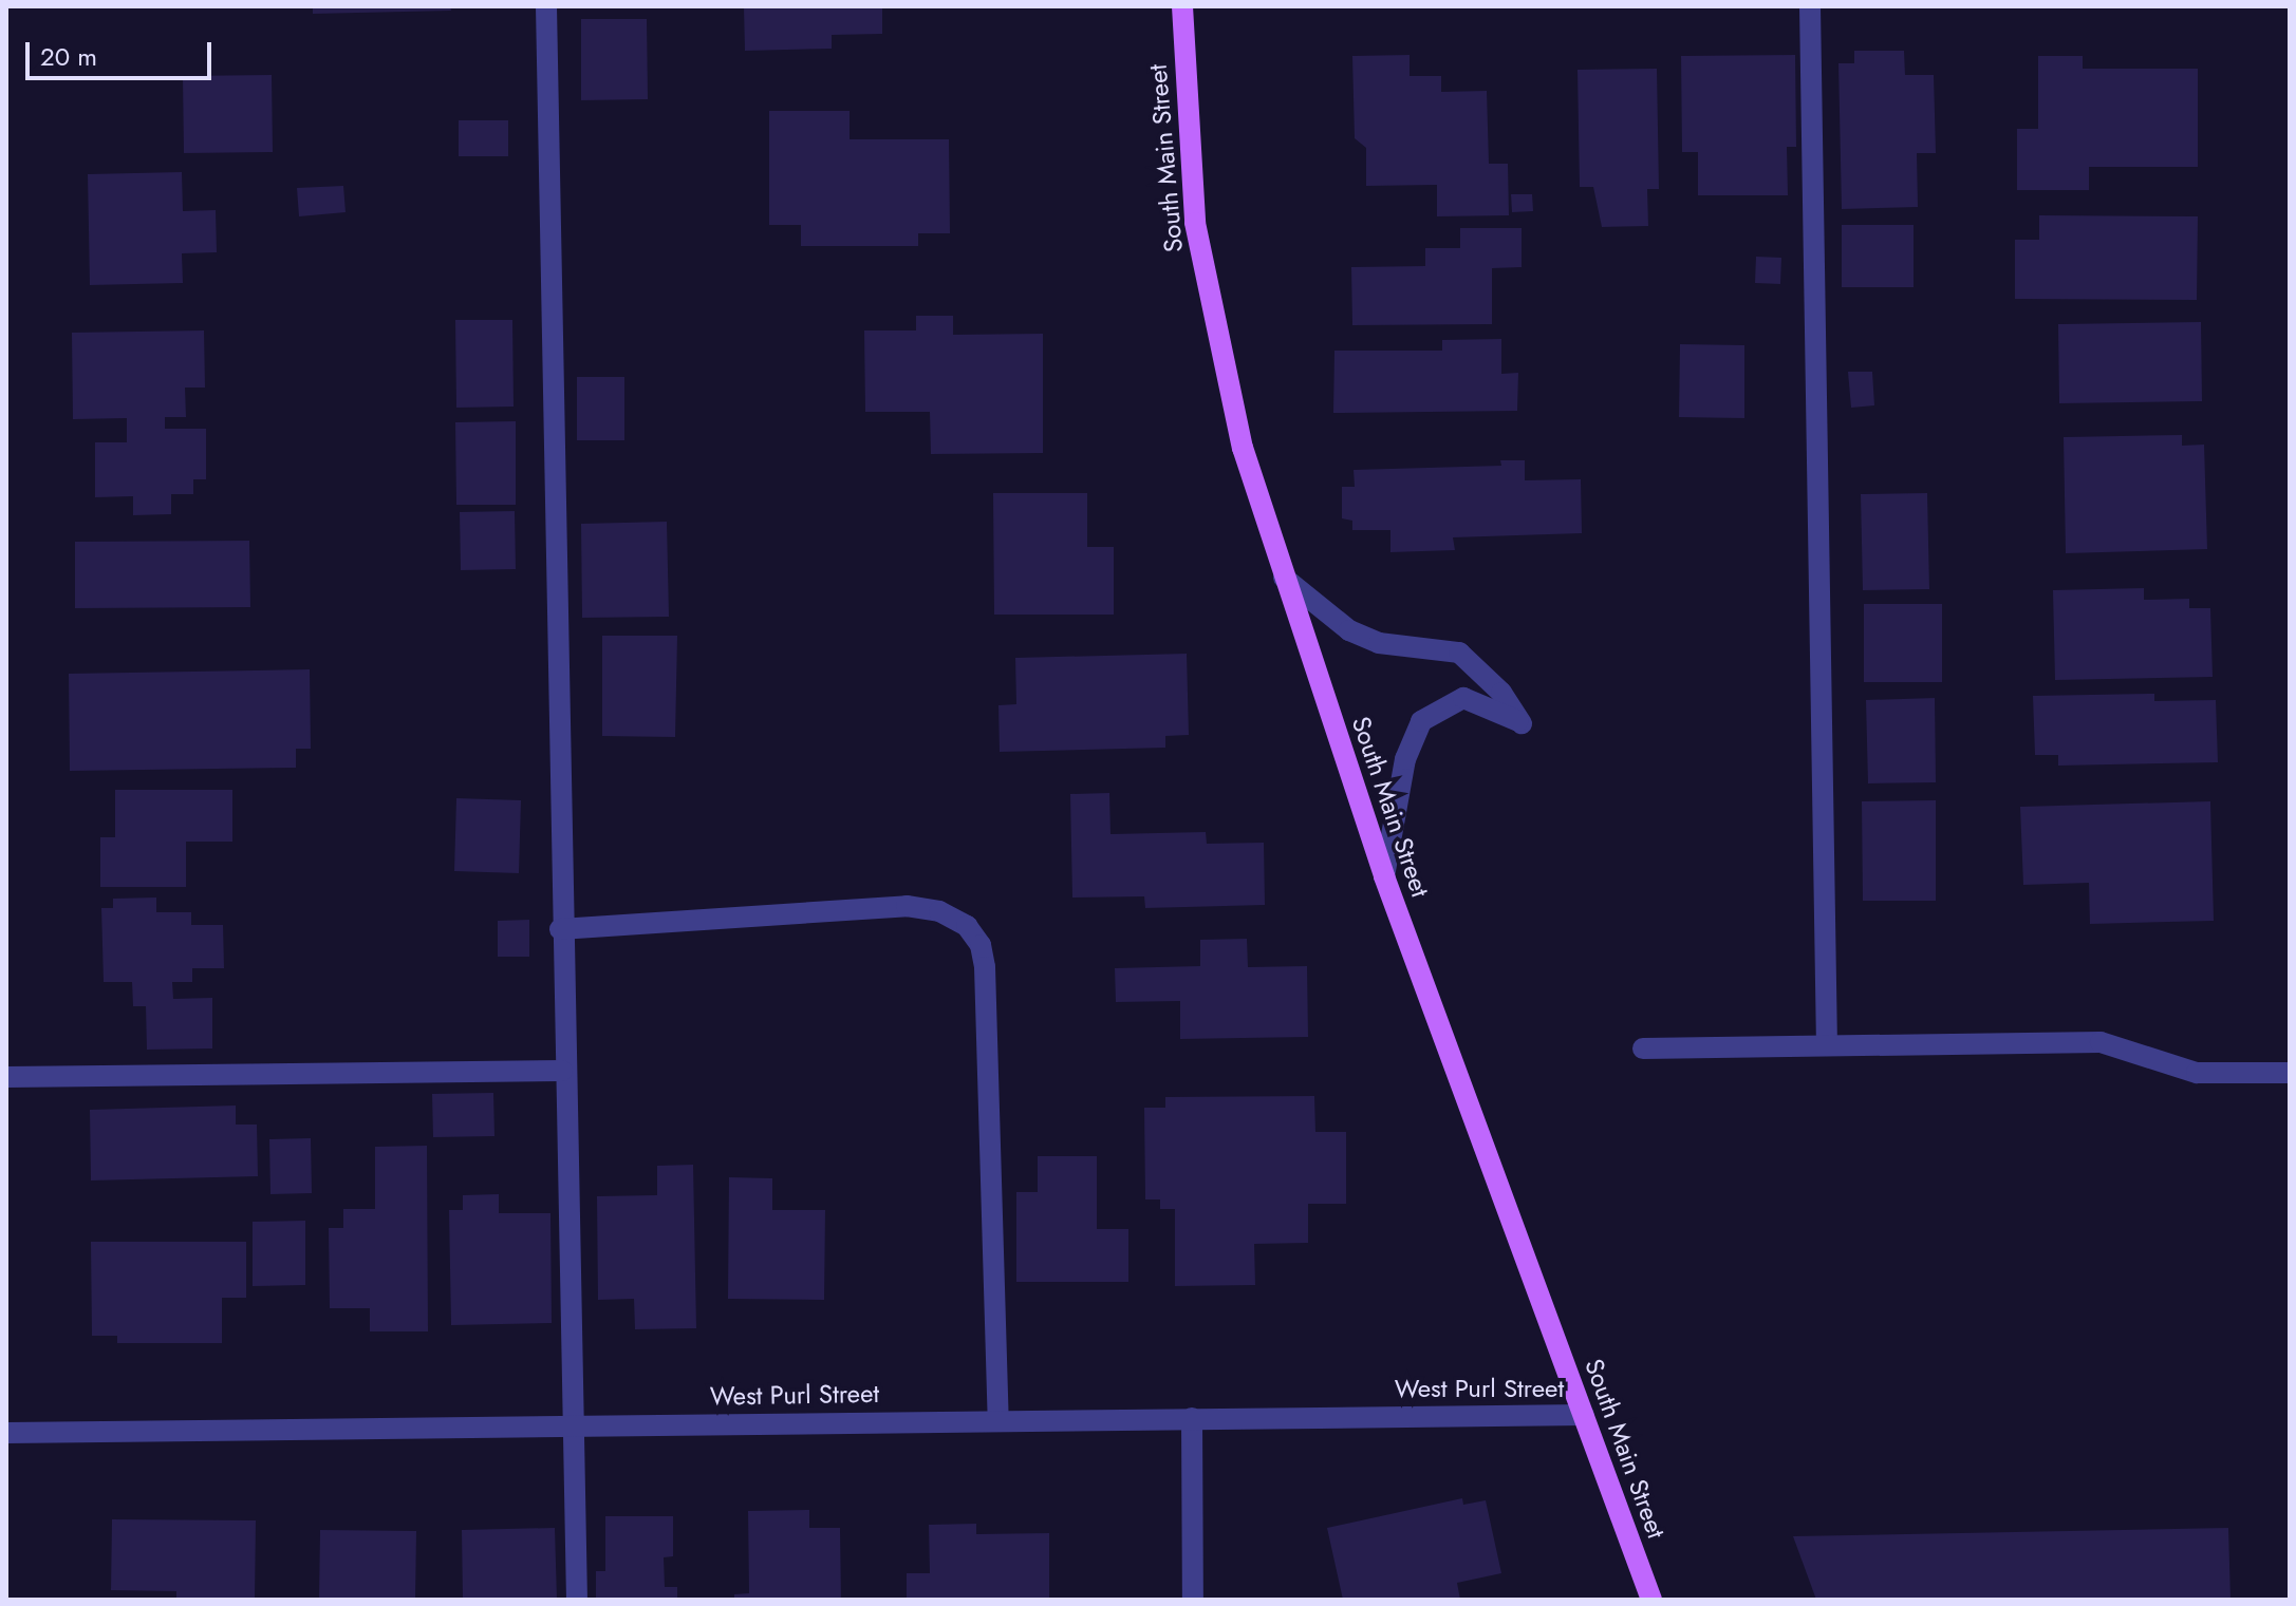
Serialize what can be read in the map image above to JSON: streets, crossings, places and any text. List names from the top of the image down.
{
  "streets": {
    "main road": ["South Main Street"],
    "street": ["West Purl Street"]
  },
  "crossings": [
    ["South Main Street", "West Purl Street"]
  ],
  "scale_bar": "20 m"
}
